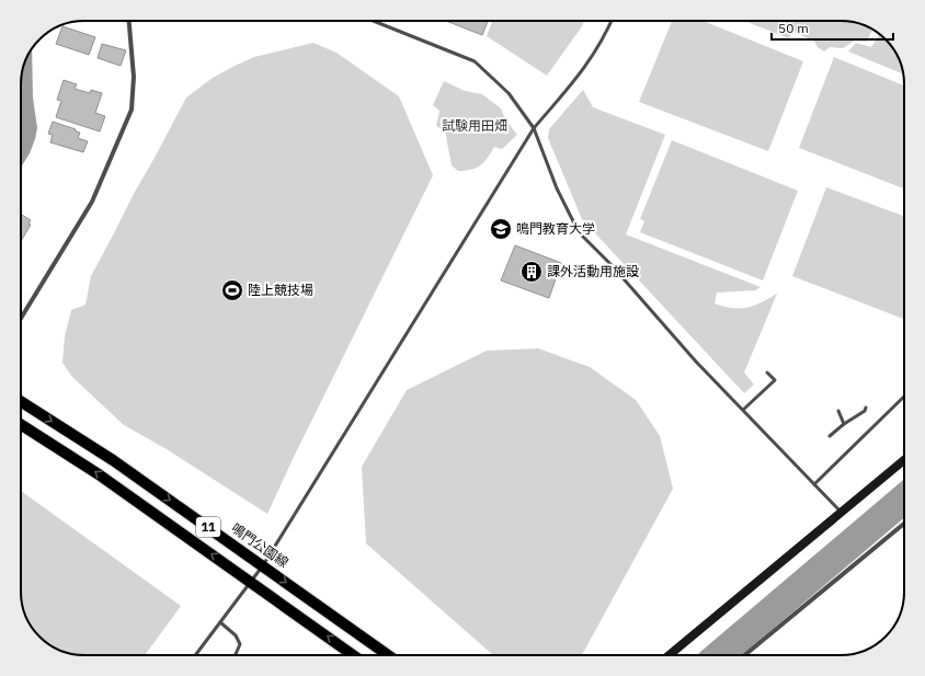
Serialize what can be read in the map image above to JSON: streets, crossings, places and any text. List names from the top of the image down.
{
  "streets": {
    "main road": ["11", "鳴門公園線"]
  },
  "parks": ["試験用田畑"],
  "places": {
    "school or university": ["鳴門教育大学"],
    "building": ["課外活動用施設"],
    "sports": ["陸上競技場"]
  },
  "scale_bar": "50 m"
}
